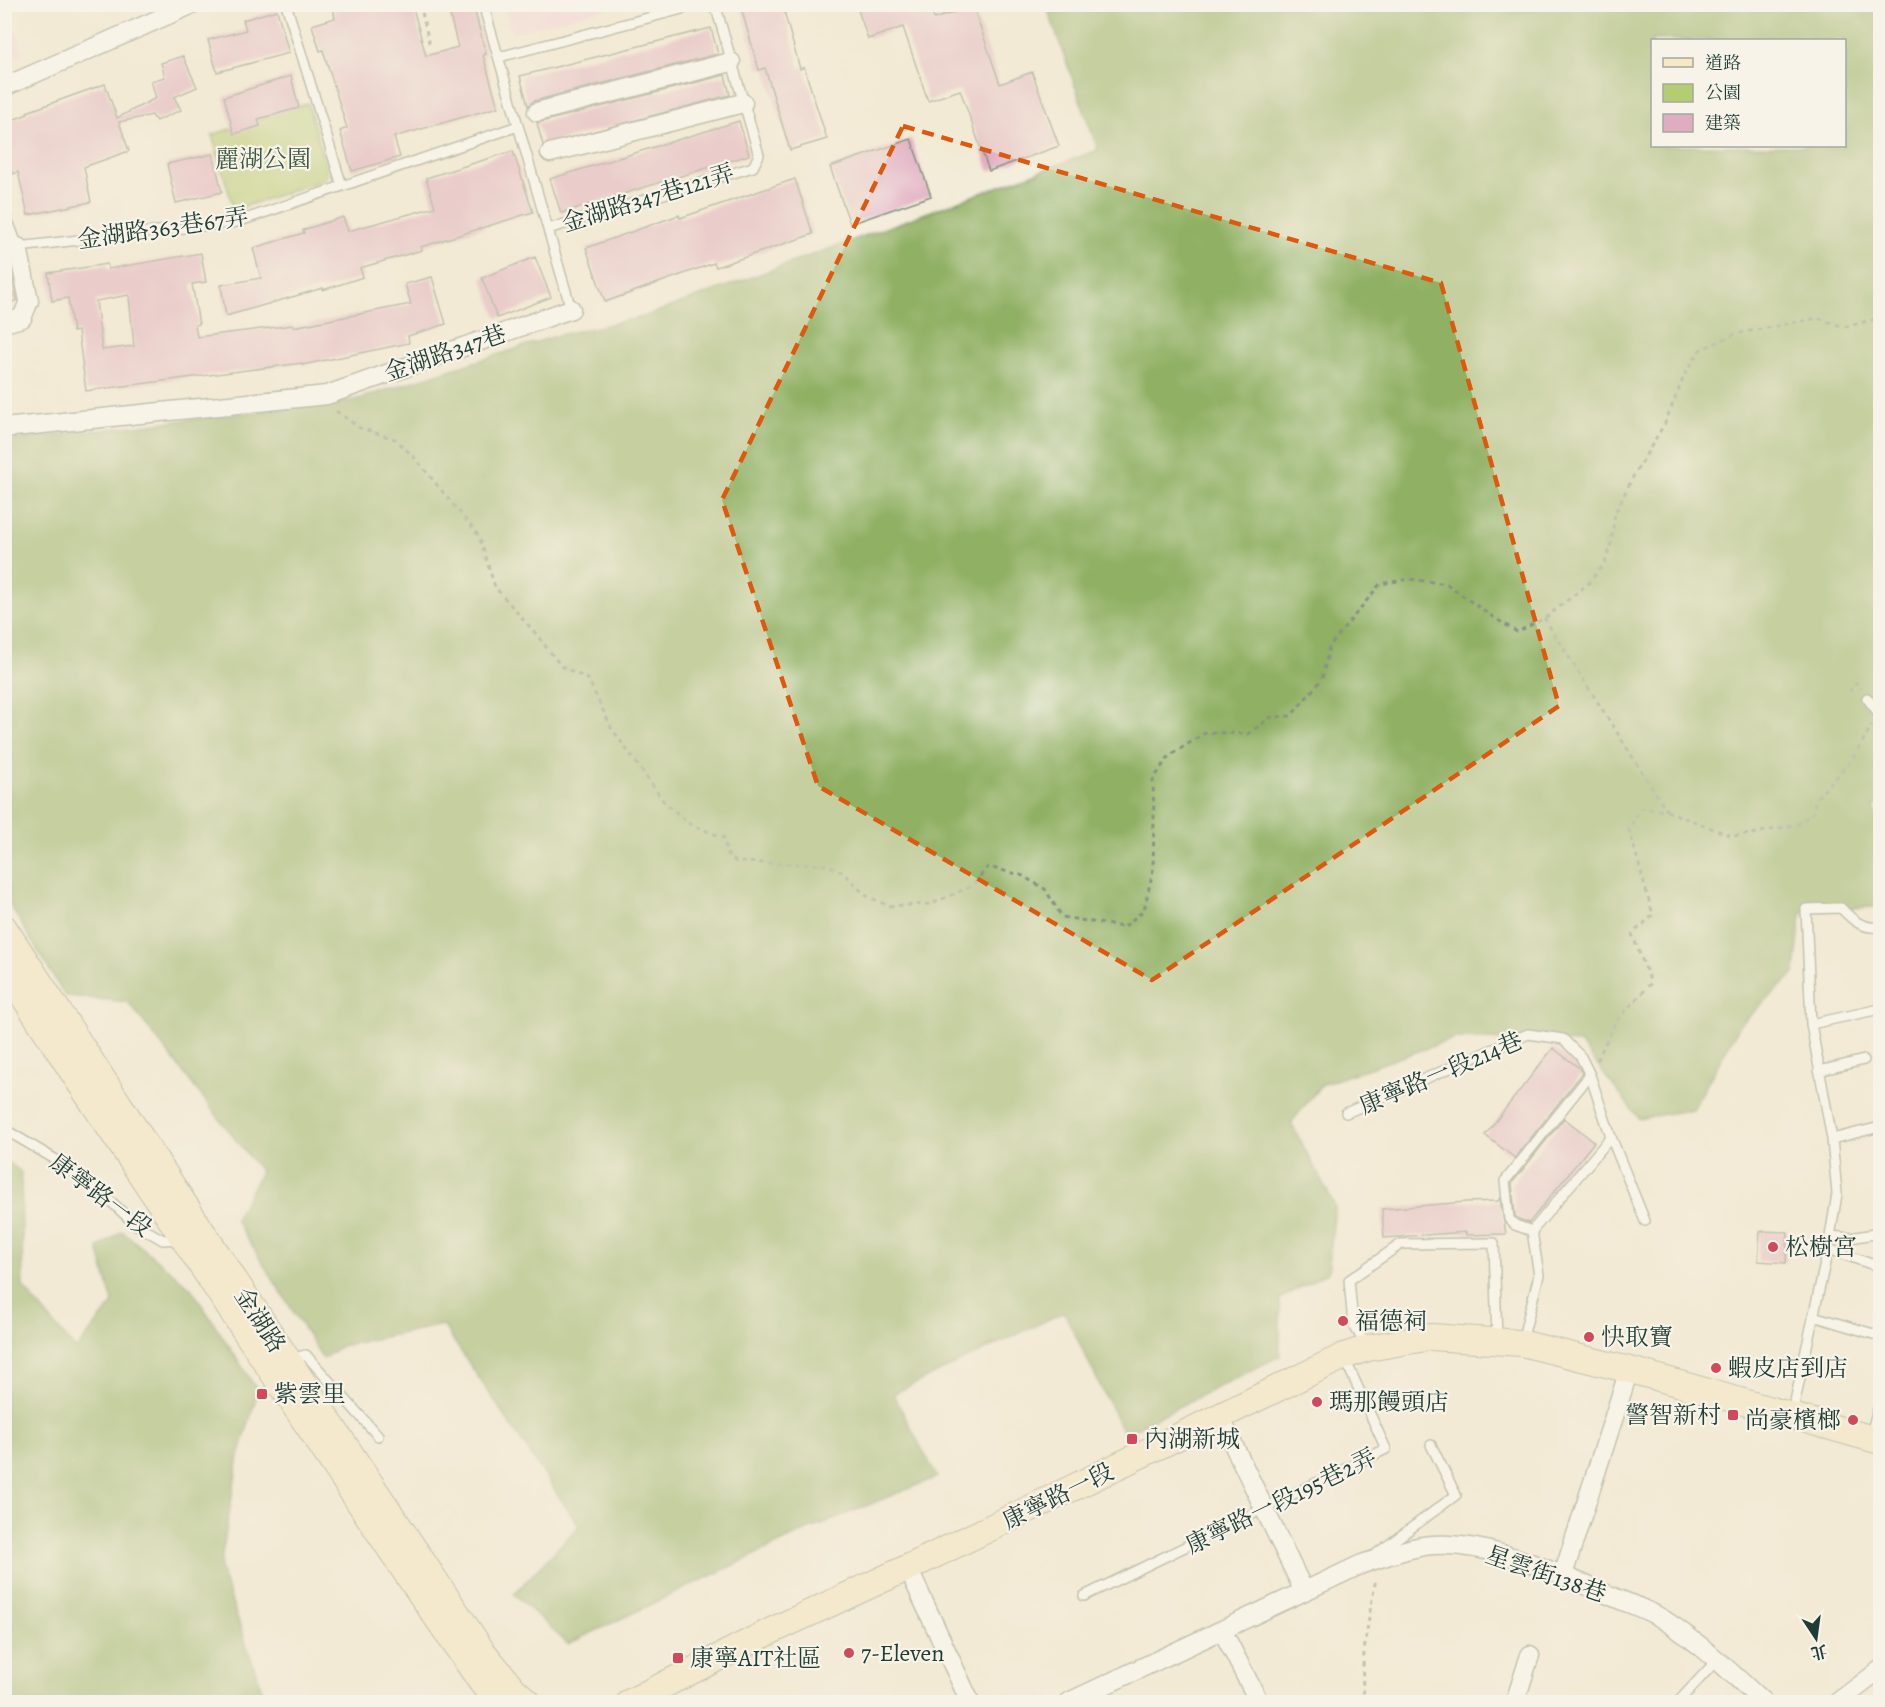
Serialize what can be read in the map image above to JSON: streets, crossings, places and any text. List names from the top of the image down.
{
  "streets": {
    "main road": ["康寧路一段", "金湖路"],
    "street": ["金湖路347巷", "星雲街138巷"],
    "lane": [
      "金湖路347巷121弄",
      "金湖路363巷67弄",
      "康寧路一段214巷",
      "康寧路一段195巷2弄"
    ]
  },
  "crossings": [
    ["金湖路347巷121弄", "金湖路347巷"],
    ["金湖路363巷67弄", "金湖路347巷"],
    ["康寧路一段", "金湖路"],
    ["康寧路一段", "康寧路一段195巷2弄"]
  ],
  "parks": ["麗湖公園"],
  "places": {
    "other": [
      "松樹宮",
      "福德祠",
      "快取寶",
      "蝦皮店到店",
      "瑪那饅頭店",
      "尚豪檳榔",
      "7-Eleven"
    ],
    "transit": [
      "紫雲里",
      "警智新村",
      "內湖新城",
      "康寧AIT社區"
    ]
  },
  "legend": ["道路", "公園", "建築"],
  "north": "bottom"
}
